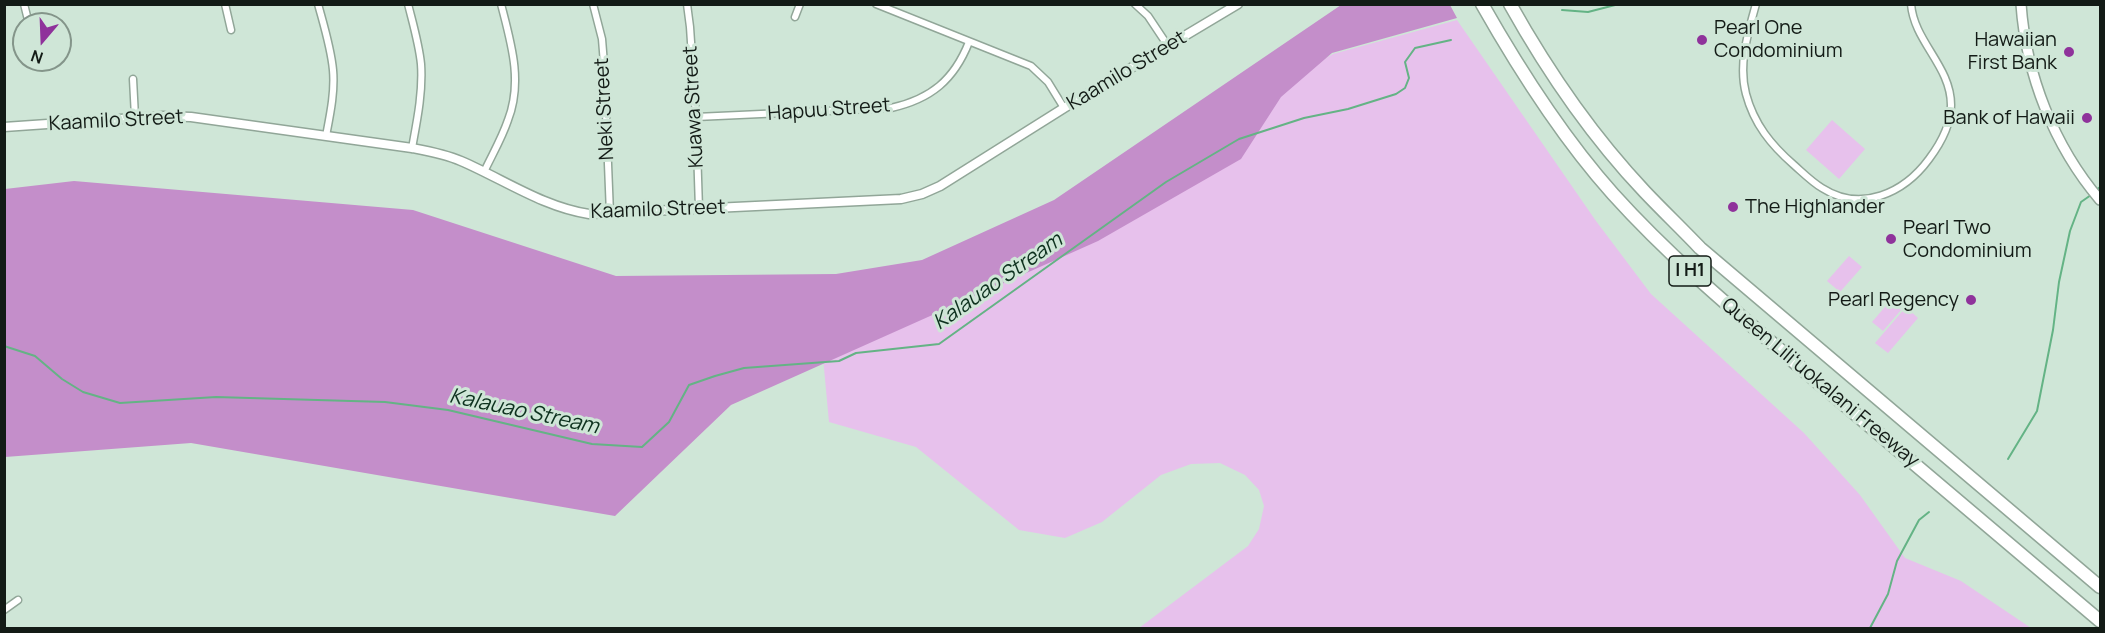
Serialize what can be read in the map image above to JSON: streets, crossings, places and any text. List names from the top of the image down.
{
  "streets": {
    "highway": ["I H1", "Queen Liliʻuokalani Freeway"],
    "street": [
      "Kaamilo Street",
      "Kuawa Street",
      "Neki Street",
      "Hapuu Street"
    ]
  },
  "crossings": [
    ["Kaamilo Street", "Kuawa Street"],
    ["Kaamilo Street", "Neki Street"],
    ["Kuawa Street", "Hapuu Street"]
  ],
  "water": ["Kalauao Stream"],
  "places": [
    "Pearl One Condominium",
    "Hawaiian First Bank",
    "Bank of Hawaii",
    "The Highlander",
    "Pearl Two Condominium",
    "Pearl Regency"
  ],
  "north": "bottom"
}
